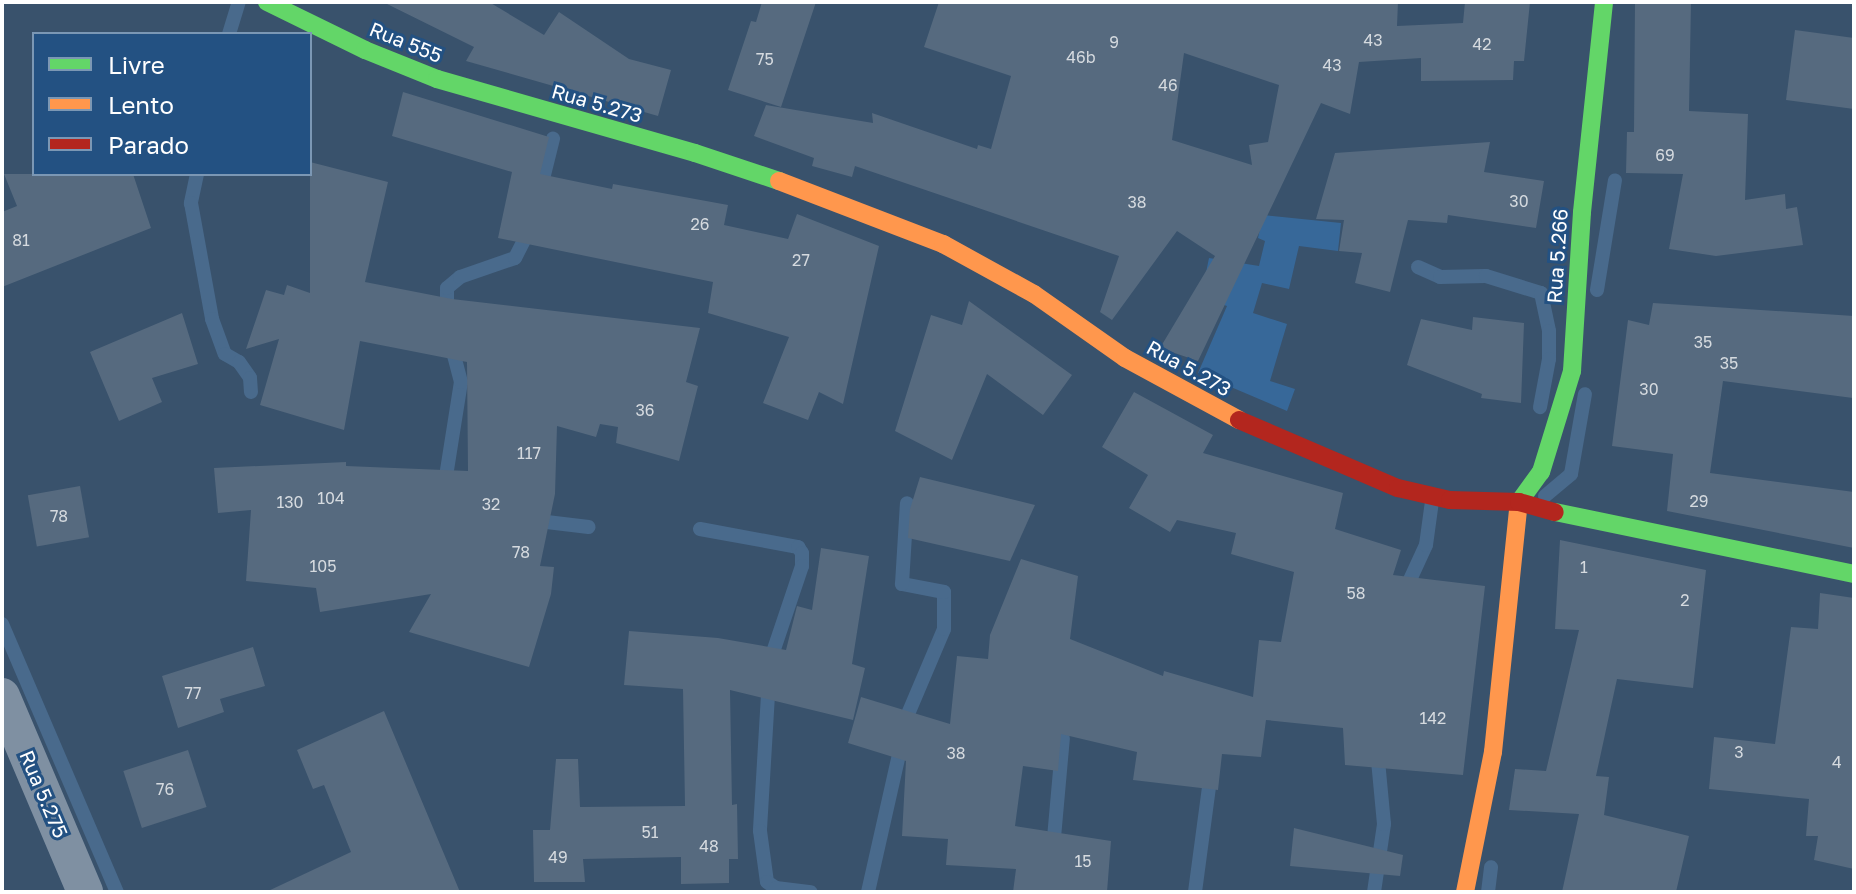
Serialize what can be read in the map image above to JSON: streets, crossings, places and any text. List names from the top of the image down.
{
  "streets": {
    "street": [
      "Rua 555",
      "Rua 5.273",
      "Rua 5.266",
      "Rua 5.275"
    ]
  },
  "crossings": [
    ["Rua 555", "Rua 5.273"],
    ["Rua 5.273", "Rua 5.266"]
  ],
  "house_numbers": [
    "43",
    "9",
    "42",
    "46b",
    "75",
    "43",
    "46",
    "69",
    "30",
    "38",
    "26",
    "81",
    "27",
    "35",
    "35",
    "30",
    "36",
    "117",
    "104",
    "29",
    "130",
    "32",
    "78",
    "78",
    "105",
    "1",
    "58",
    "2",
    "77",
    "142",
    "3",
    "38",
    "4",
    "76",
    "51",
    "48",
    "49",
    "15"
  ],
  "legend": ["Livre", "Lento", "Parado"]
}
